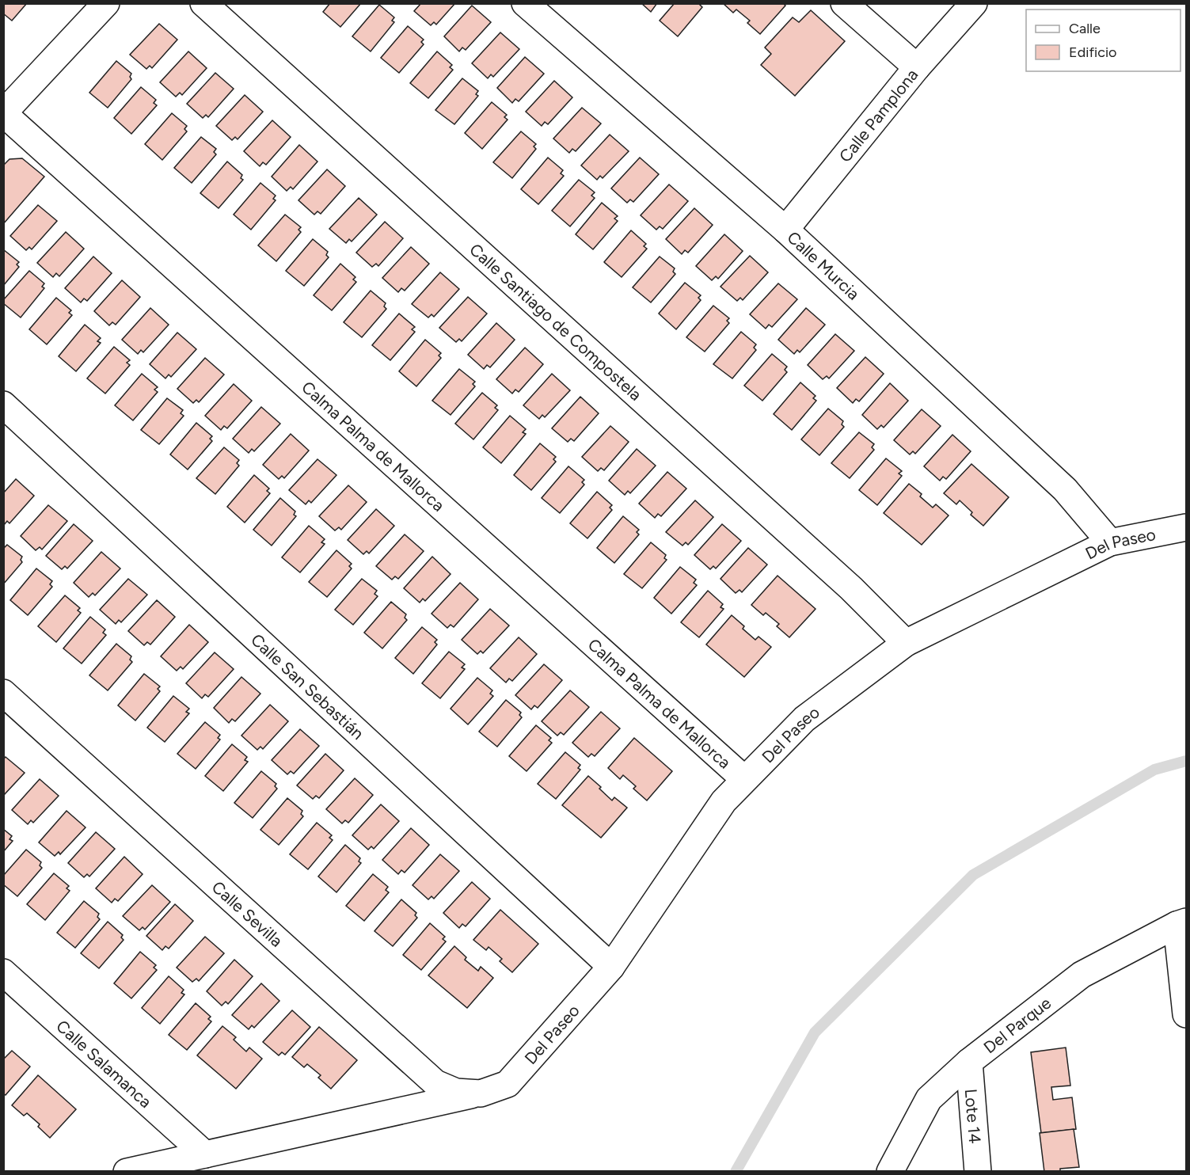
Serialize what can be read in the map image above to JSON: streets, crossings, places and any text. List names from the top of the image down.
{
  "streets": {
    "street": [
      "Calle Pamplona",
      "Calle Murcia",
      "Calle Santiago de Compostela",
      "Calma Palma de Mallorca",
      "Del Paseo",
      "Calle San Sebastián",
      "Calle Sevilla",
      "Del Parque",
      "Calle Salamanca",
      "Lote 14"
    ]
  },
  "crossings": [
    ["Calle Pamplona", "Calle Murcia"],
    ["Calle Murcia", "Del Paseo"],
    ["Calle Santiago de Compostela", "Del Paseo"],
    ["Calma Palma de Mallorca", "Del Paseo"],
    ["Del Paseo", "Calle San Sebastián"],
    ["Del Paseo", "Calle Sevilla"],
    ["Del Parque", "Lote 14"]
  ],
  "legend": ["Calle", "Edificio"]
}
